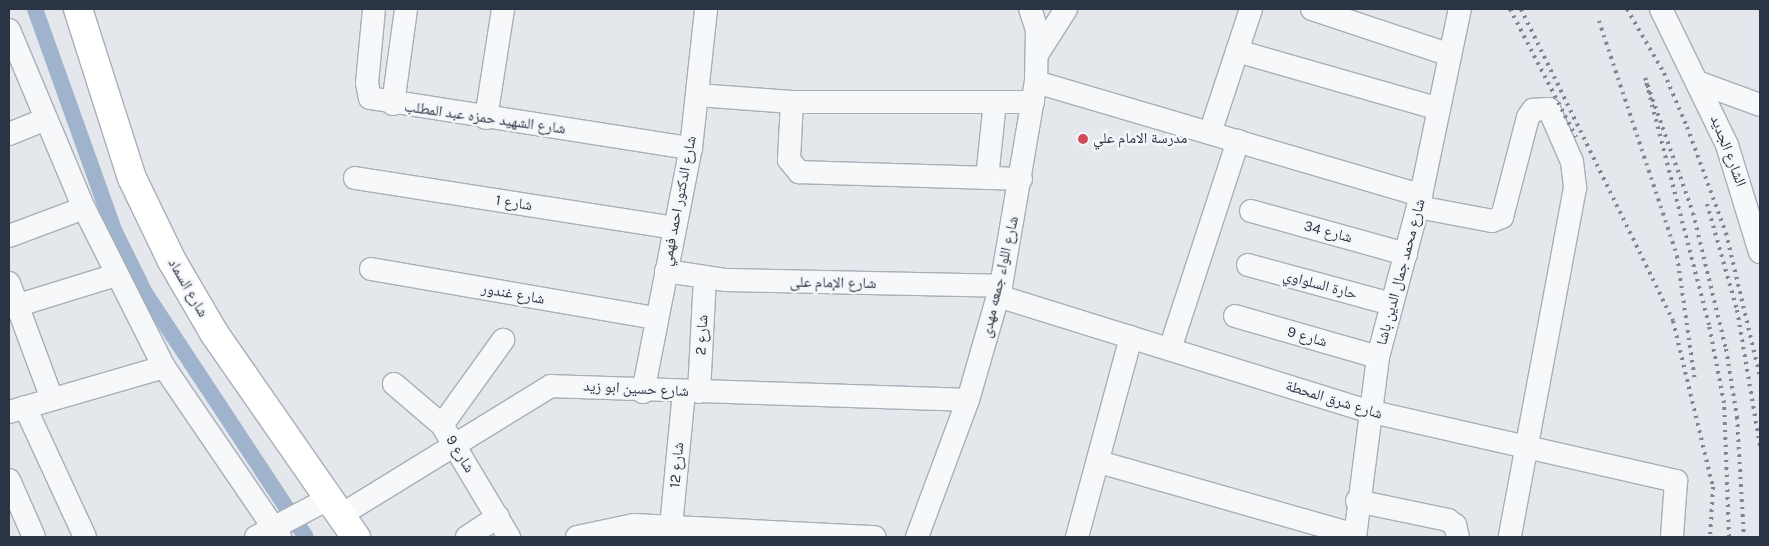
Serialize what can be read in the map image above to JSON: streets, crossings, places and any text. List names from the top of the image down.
{
  "streets": {
    "highway": ["شارع السماد"],
    "street": [
      "شارع الشهيد حمزه عبد المطلب",
      "الشارع الجديد",
      "شارع الدكتور احمد فهمي",
      "شارع 1",
      "شارع 34",
      "شارع محمد جمال الدين باشا",
      "شارع اللواء جمعه مهدى",
      "شارع الإمام على",
      "حارة السلواوي",
      "شارع غندور",
      "شارع 2",
      "شارع 9",
      "شارع حسين ابو زيد",
      "شارع شرق المحطة",
      "شارع 12"
    ]
  },
  "crossings": [
    ["شارع الشهيد حمزه عبد المطلب", "شارع الدكتور احمد فهمي"],
    ["شارع الدكتور احمد فهمي", "شارع 1"],
    ["شارع الدكتور احمد فهمي", "شارع الإمام على"],
    ["شارع الدكتور احمد فهمي", "شارع غندور"],
    ["شارع الدكتور احمد فهمي", "شارع حسين ابو زيد"],
    ["شارع 34", "شارع محمد جمال الدين باشا"],
    ["شارع محمد جمال الدين باشا", "حارة السلواوي"],
    ["شارع محمد جمال الدين باشا", "شارع 9"],
    ["شارع محمد جمال الدين باشا", "شارع شرق المحطة"],
    ["شارع اللواء جمعه مهدى", "شارع الإمام على"],
    ["شارع اللواء جمعه مهدى", "شارع حسين ابو زيد"],
    ["شارع اللواء جمعه مهدى", "شارع شرق المحطة"],
    ["شارع الإمام على", "شارع 2"],
    ["شارع الإمام على", "شارع شرق المحطة"],
    ["شارع السماد", "شارع حسين ابو زيد"],
    ["شارع 2", "شارع حسين ابو زيد"],
    ["شارع 2", "شارع 12"],
    ["شارع 9", "شارع حسين ابو زيد"],
    ["شارع حسين ابو زيد", "شارع 12"]
  ],
  "places": ["مدرسة الامام علي"]
}
